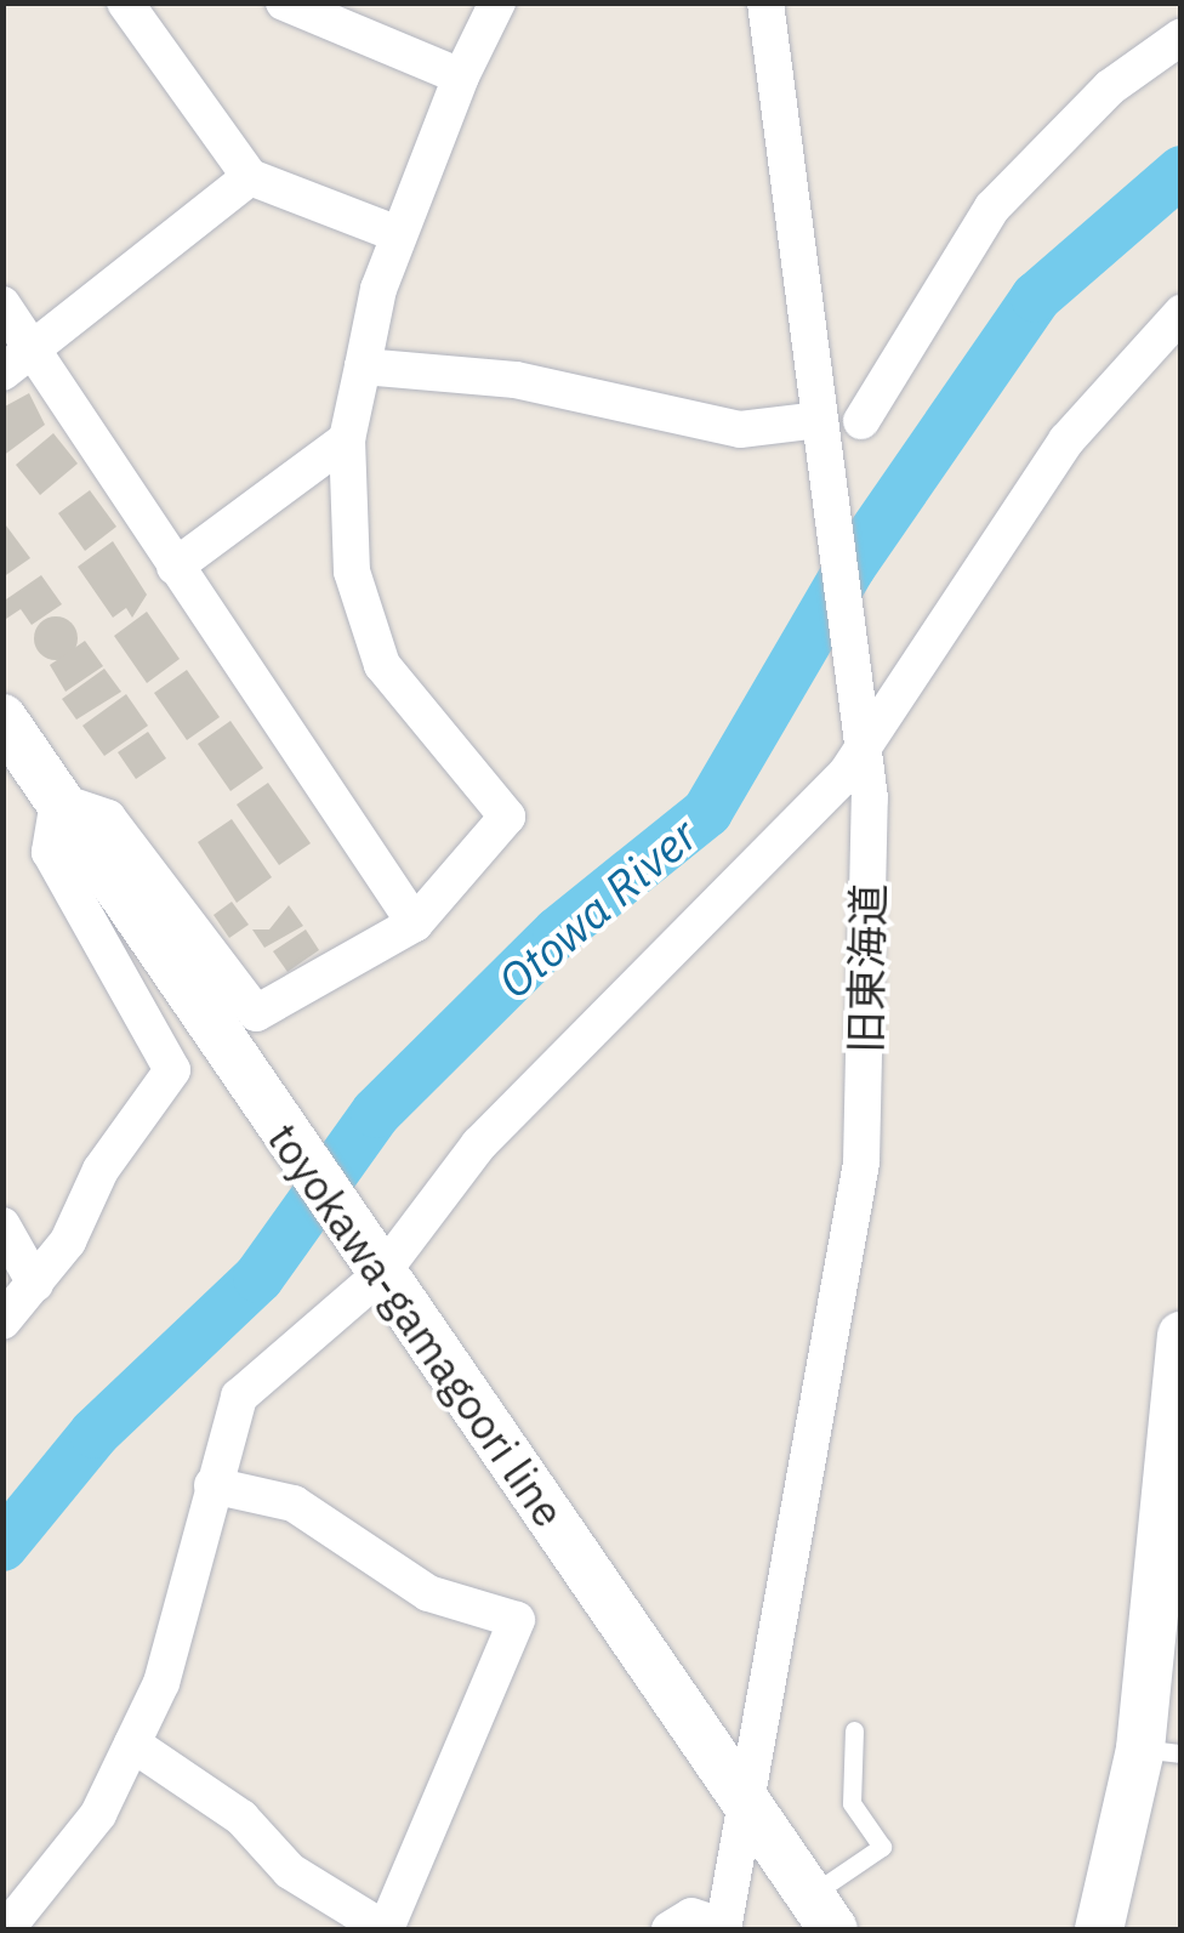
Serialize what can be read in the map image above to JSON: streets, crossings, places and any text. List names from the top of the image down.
{
  "streets": {
    "main road": ["toyokawa-gamagoori line"],
    "street": ["旧東海道"]
  },
  "crossings": [
    ["旧東海道", "toyokawa-gamagoori line"]
  ],
  "water": ["Otowa River"]
}
